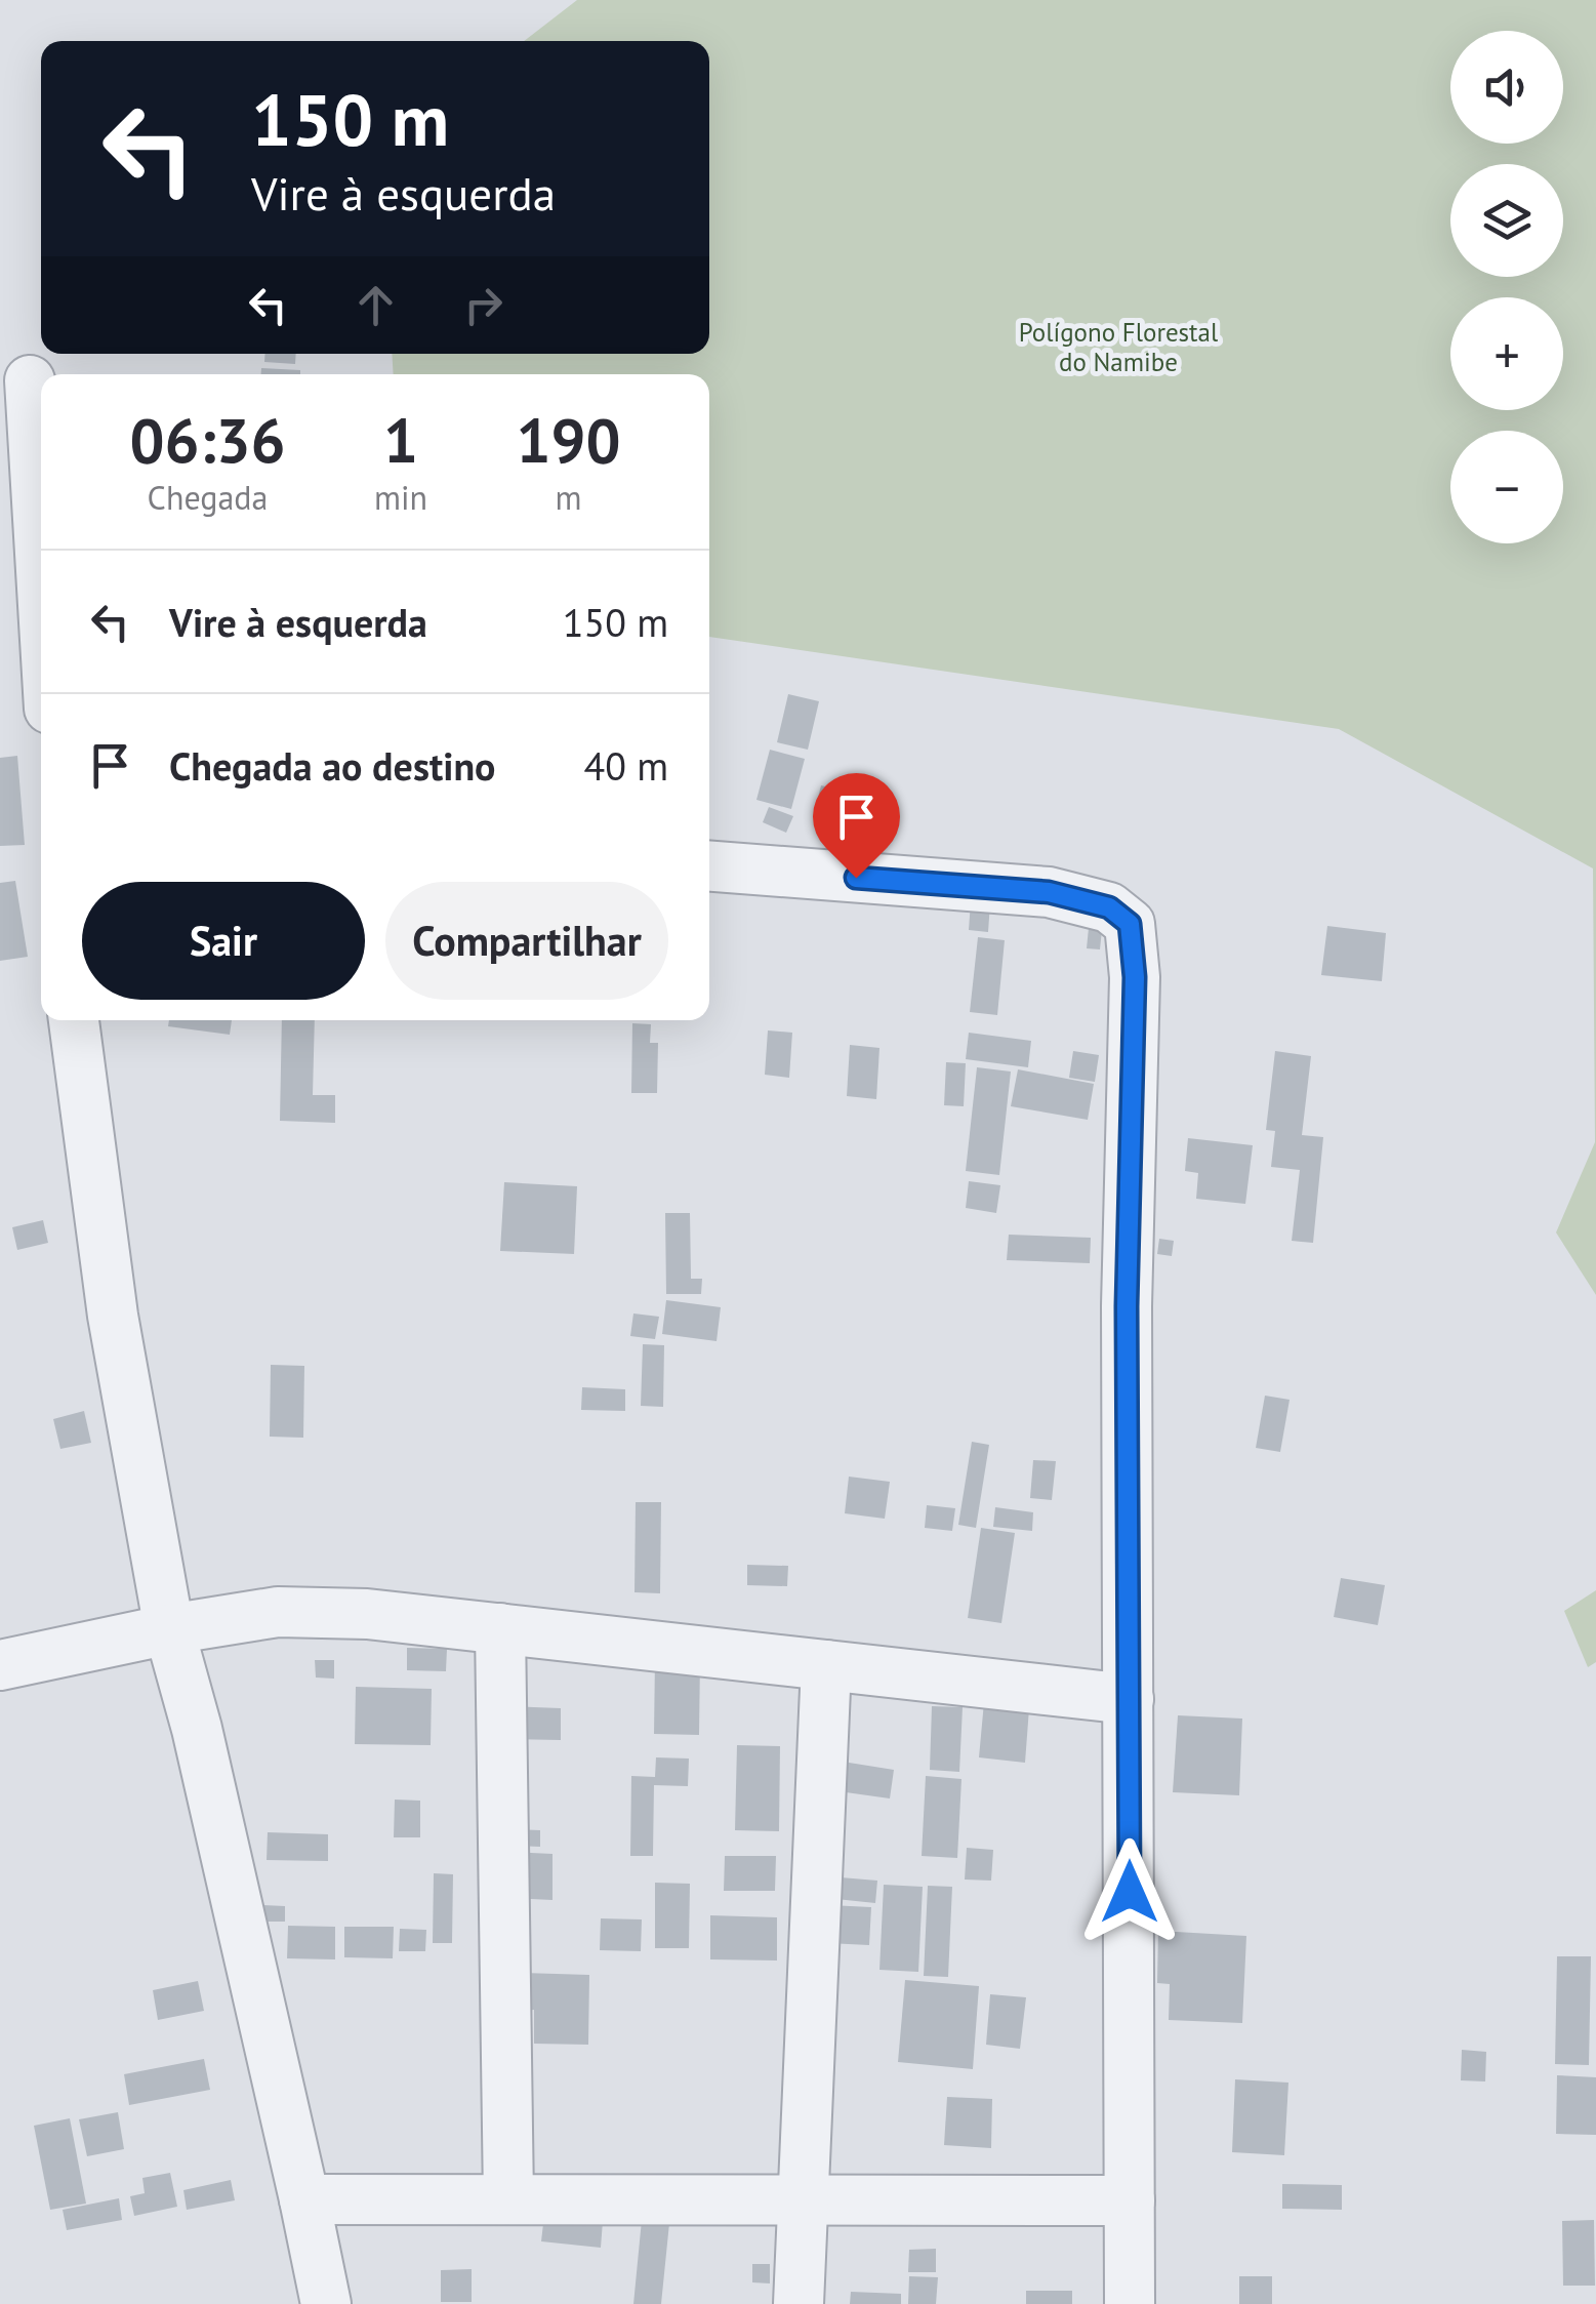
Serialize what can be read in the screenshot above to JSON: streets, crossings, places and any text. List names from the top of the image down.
{
  "parks": ["Polígono Florestal do Namibe"],
  "page": {
    "map_buttons": ["+", "−"],
    "turn": ["150 m", "Vire à esquerda"],
    "eta": [
      "06:36",
      "Chegada",
      "1",
      "min",
      "190",
      "m"
    ],
    "list": [
      {
        "name": "Vire à esquerda",
        "value": "150 m"
      },
      {
        "name": "Chegada ao destino",
        "value": "40 m"
      }
    ],
    "buttons": ["Sair", "Compartilhar"]
  }
}
